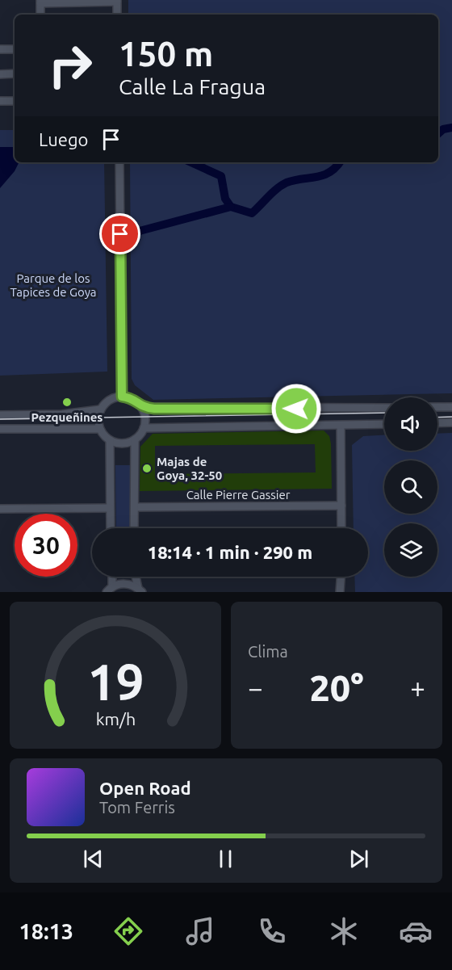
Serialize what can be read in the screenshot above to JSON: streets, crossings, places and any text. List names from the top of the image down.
{
  "streets": {
    "street": ["Calle Pierre Gassier"]
  },
  "parks": ["Parque de los Tapices de Goya"],
  "places": ["Pezqueñines", "Majas de Goya, 32-50"],
  "page": {
    "turn": ["150 m", "Calle La Fragua"],
    "then": "Luego",
    "limit": "30",
    "trip": "18:14 · 1 min · 290 m",
    "tile": "Clima",
    "heat": ["−", "20°", "+"],
    "song": ["Open Road", "Tom Ferris"],
    "tabs": "18:13",
    "gauge": ["19", "km/h"]
  }
}
